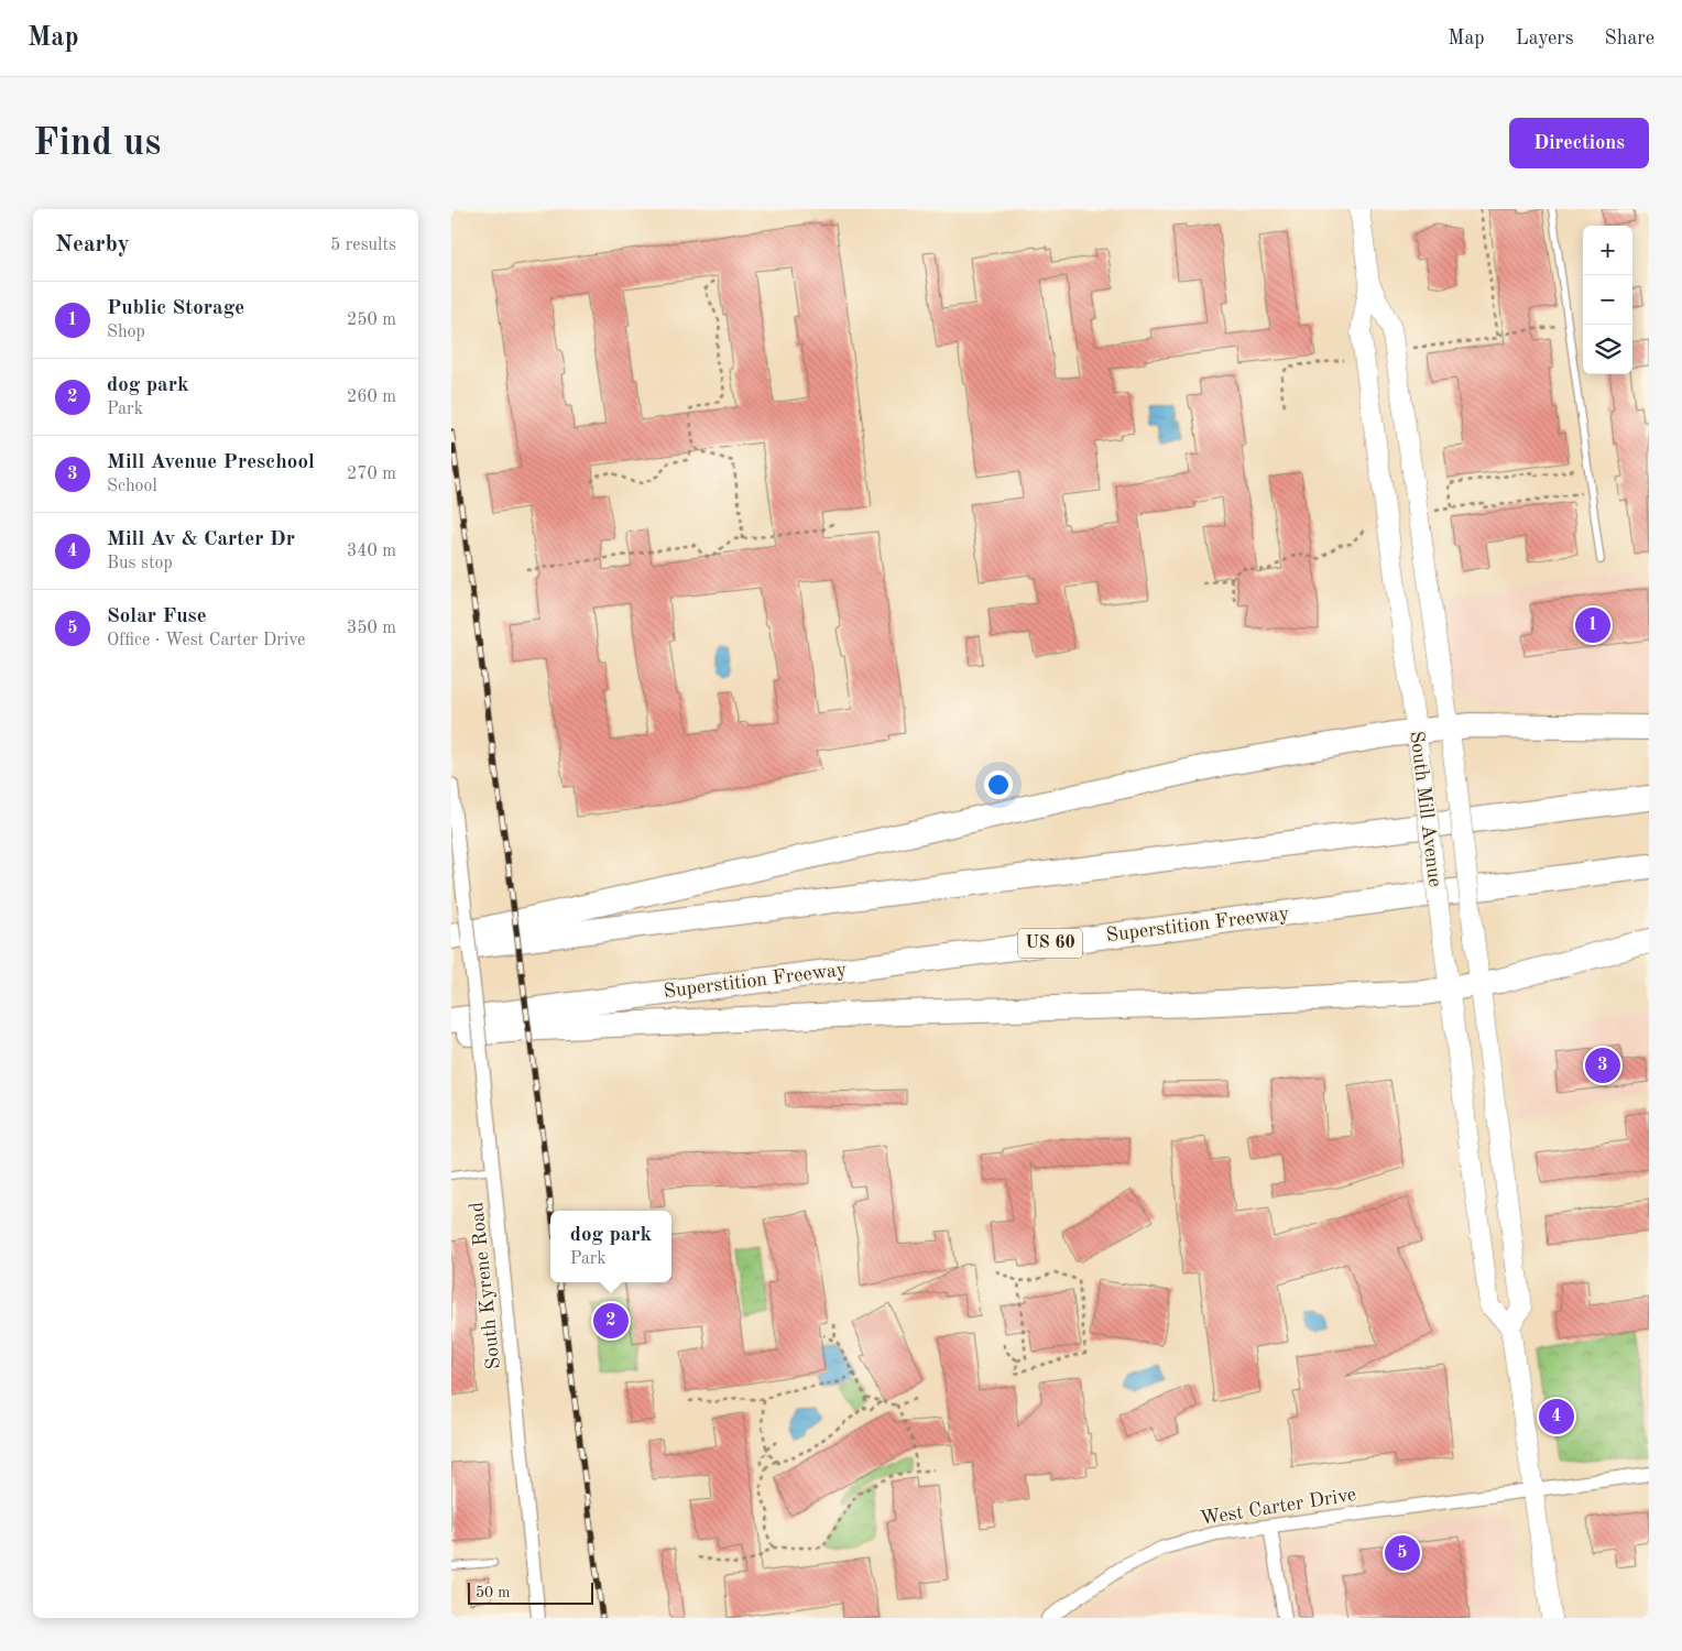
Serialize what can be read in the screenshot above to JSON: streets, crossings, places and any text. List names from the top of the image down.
{
  "streets": {
    "highway": ["Superstition Freeway", "US 60"],
    "main road": ["South Mill Avenue"],
    "street": ["South Kyrene Road", "West Carter Drive"]
  },
  "scale_bar": "50 m",
  "page": {
    "header": "Map",
    "nav": ["Map", "Layers", "Share"],
    "buttons": "Directions",
    "title": "Find us",
    "heading": ["Nearby", "5 results"],
    "map_buttons": ["+", "−"],
    "list": [
      {
        "mark": "1",
        "name": "Public Storage",
        "note": "Shop",
        "value": "250 m"
      },
      {
        "mark": "2",
        "name": "dog park",
        "note": "Park",
        "value": "260 m"
      },
      {
        "mark": "3",
        "name": "Mill Avenue Preschool",
        "note": "School",
        "value": "270 m"
      },
      {
        "mark": "4",
        "name": "Mill Av & Carter Dr",
        "note": "Bus stop",
        "value": "340 m"
      },
      {
        "mark": "5",
        "name": "Solar Fuse",
        "note": "Office · West Carter Drive",
        "value": "350 m"
      }
    ],
    "pins": [
      "1",
      "3",
      "2",
      "4",
      "5"
    ],
    "popup": ["dog park", "Park"],
    "scale": "50 m"
  }
}
